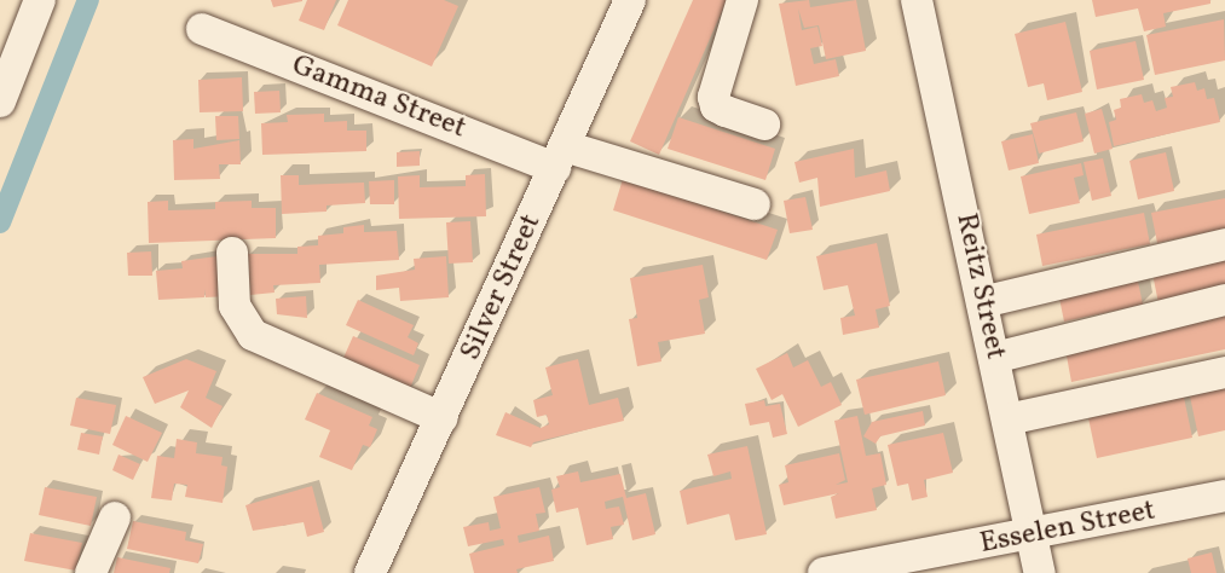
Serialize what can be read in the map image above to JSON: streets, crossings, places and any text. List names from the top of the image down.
{
  "streets": {
    "street": [
      "Gamma Street",
      "Reitz Street",
      "Silver Street",
      "Esselen Street"
    ]
  },
  "crossings": [
    ["Gamma Street", "Silver Street"],
    ["Reitz Street", "Esselen Street"]
  ]
}
